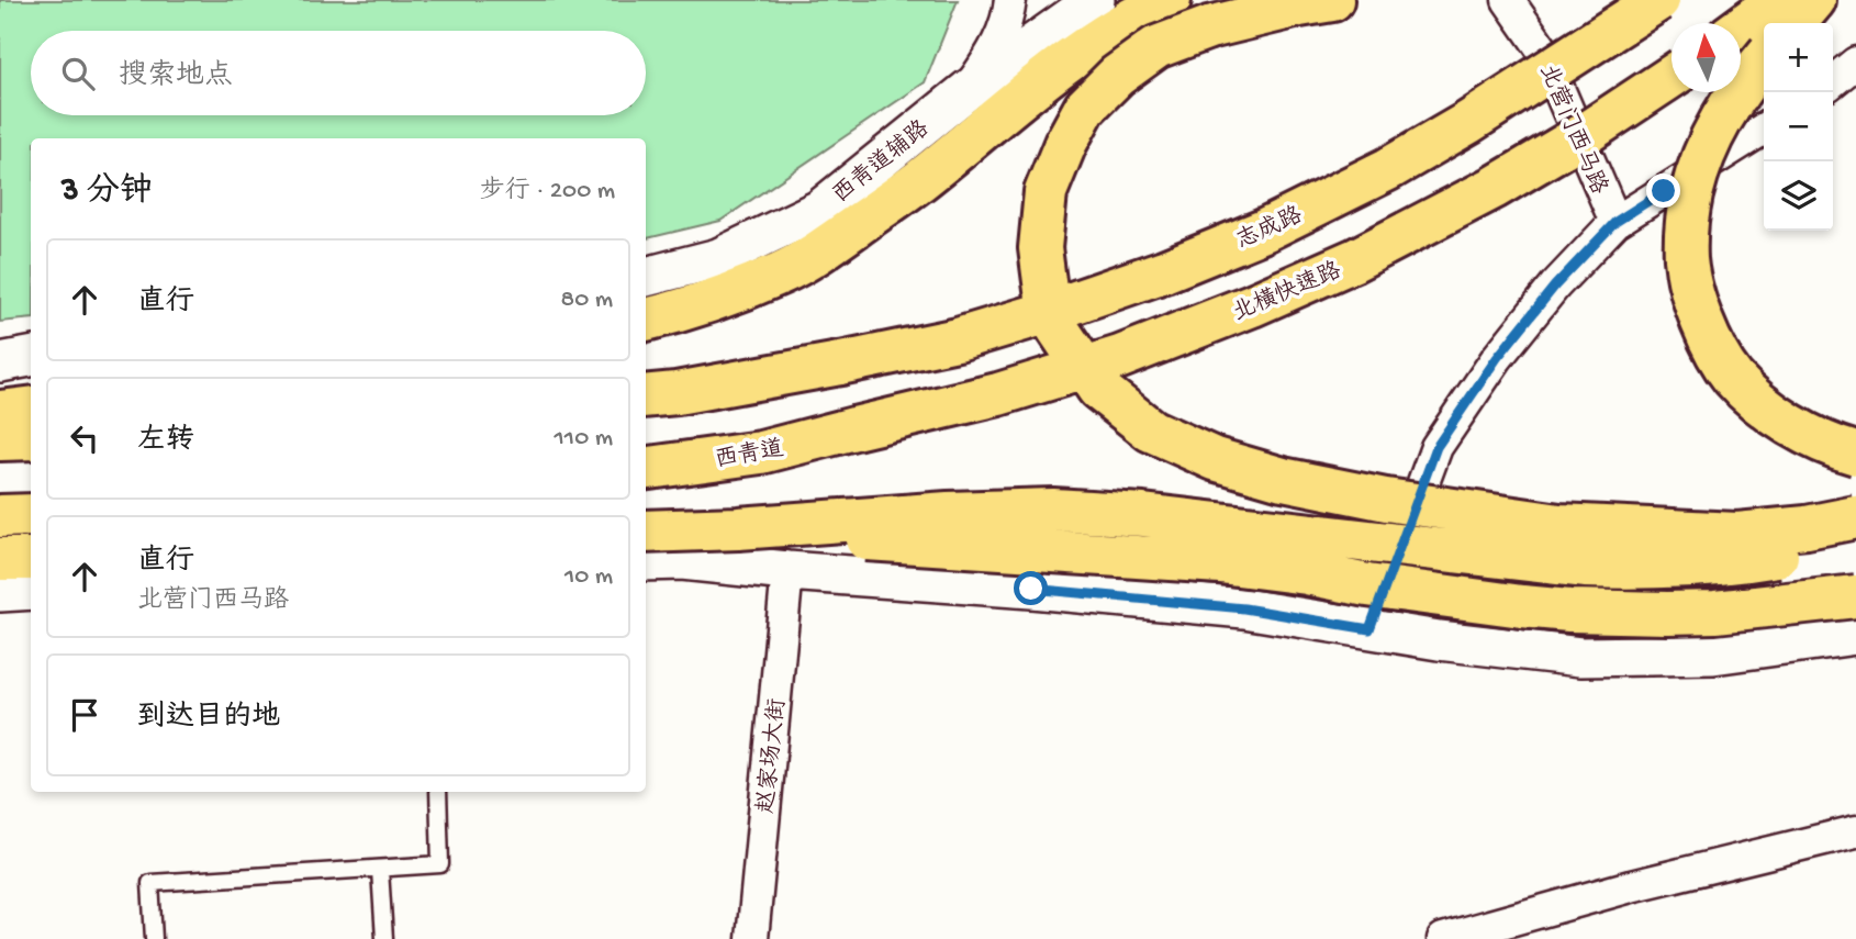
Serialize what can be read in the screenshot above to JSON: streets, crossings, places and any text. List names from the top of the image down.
{
  "streets": {
    "highway": ["志成路", "北横快速路", "西青道"],
    "street": ["北营门西马路", "西青道辅路", "赵家场大街"]
  },
  "crossings": [
    ["北横快速路", "西青道"]
  ],
  "north": "top",
  "page": {
    "map_buttons": ["+", "−"],
    "search": "搜索地点",
    "heading": ["3 分钟", "步行 · 200 m"],
    "list": [
      ["直行", "80 m"],
      ["左转", "110 m"],
      ["直行", "北营门西马路", "10 m"],
      "到达目的地"
    ]
  }
}
